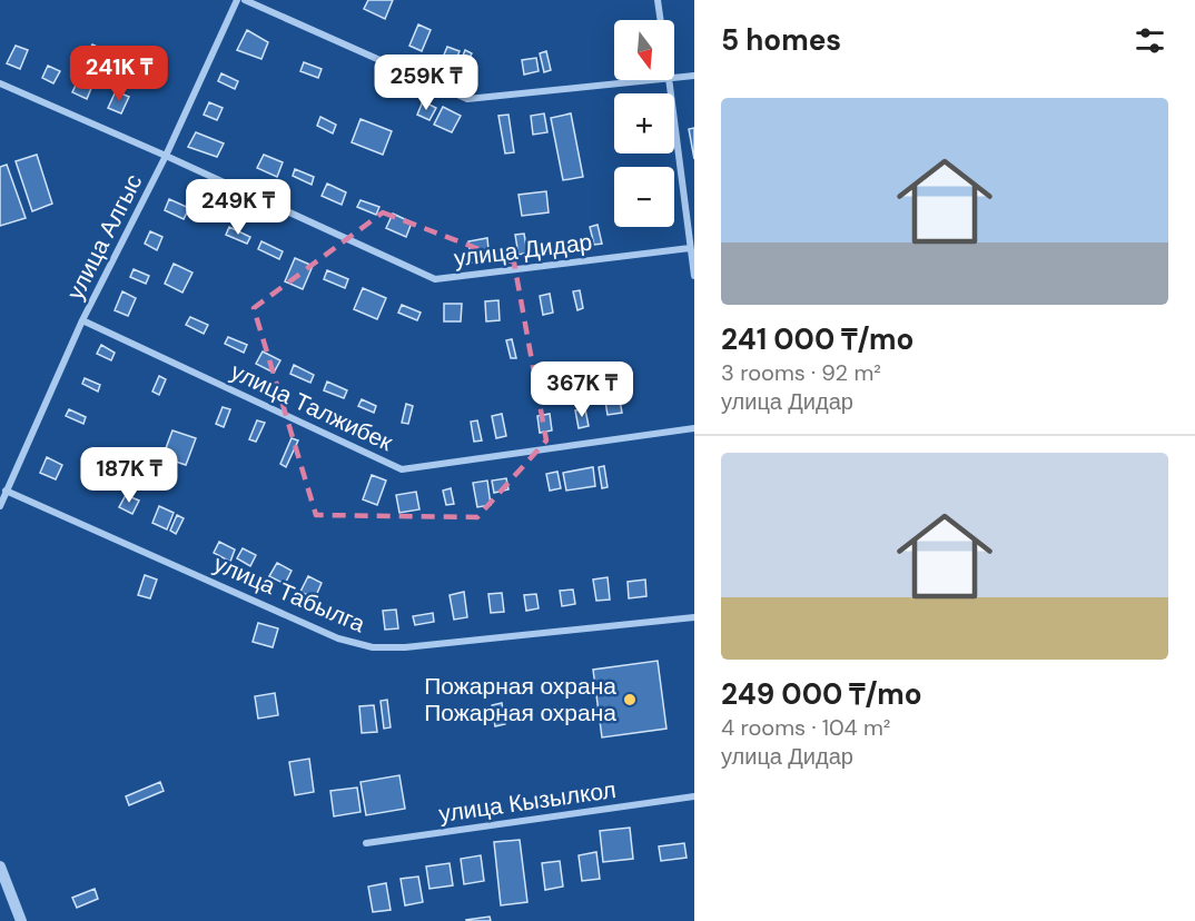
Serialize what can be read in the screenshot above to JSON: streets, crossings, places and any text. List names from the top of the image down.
{
  "streets": {
    "street": [
      "улица Алгыс",
      "улица Дидар",
      "улица Талжибек",
      "улица Табылга",
      "улица Кызылкол"
    ]
  },
  "crossings": [
    ["улица Алгыс", "улица Дидар"],
    ["улица Алгыс", "улица Талжибек"],
    ["улица Алгыс", "улица Табылга"]
  ],
  "places": ["Пожарная охрана Пожарная охрана"],
  "north": "bottom",
  "page": {
    "heading": "5 homes",
    "map_buttons": ["+", "−"],
    "price": [
      "241K ₸",
      "259K ₸",
      "249K ₸",
      "367K ₸",
      "187K ₸"
    ],
    "list": [
      {
        "name": "241 000 ₸/mo",
        "note": "3 rooms · 92 m² · улица Дидар"
      },
      {
        "name": "249 000 ₸/mo",
        "note": "4 rooms · 104 m² · улица Дидар"
      }
    ]
  }
}
